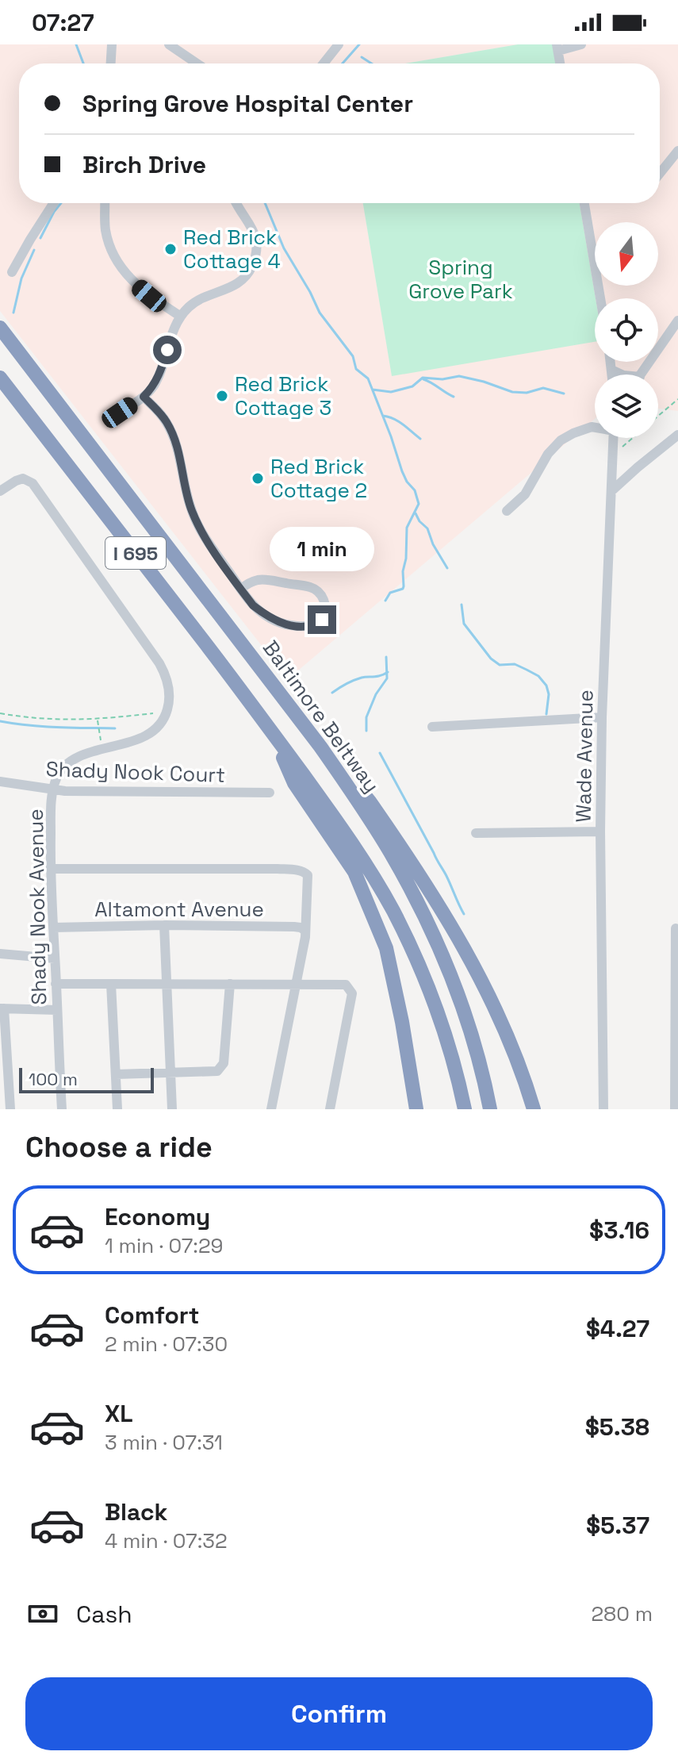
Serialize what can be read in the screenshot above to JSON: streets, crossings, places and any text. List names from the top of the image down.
{
  "streets": {
    "highway": ["I 695", "Baltimore Beltway"],
    "street": [
      "Wade Avenue",
      "Shady Nook Court",
      "Shady Nook Avenue",
      "Altamont Avenue"
    ]
  },
  "crossings": [
    ["Shady Nook Court", "Shady Nook Avenue"],
    ["Shady Nook Avenue", "Altamont Avenue"]
  ],
  "parks": ["Spring Grove Park"],
  "places": ["Red Brick Cottage 4", "Red Brick Cottage 3", "Red Brick Cottage 2"],
  "scale_bar": "100 m",
  "north": "bottom",
  "page": {
    "status": "07:27",
    "banner": ["Spring Grove Hospital Center", "Birch Drive"],
    "bubble": "1 min",
    "scale": "100 m",
    "heading": "Choose a ride",
    "list": [
      {
        "name": "Economy",
        "note": "1 min · 07:29",
        "value": "$3.16"
      },
      {
        "name": "Comfort",
        "note": "2 min · 07:30",
        "value": "$4.27"
      },
      {
        "name": "XL",
        "note": "3 min · 07:31",
        "value": "$5.38"
      },
      {
        "name": "Black",
        "note": "4 min · 07:32",
        "value": "$5.37"
      }
    ],
    "pay": ["Cash", "280 m"],
    "buttons": "Confirm"
  }
}
